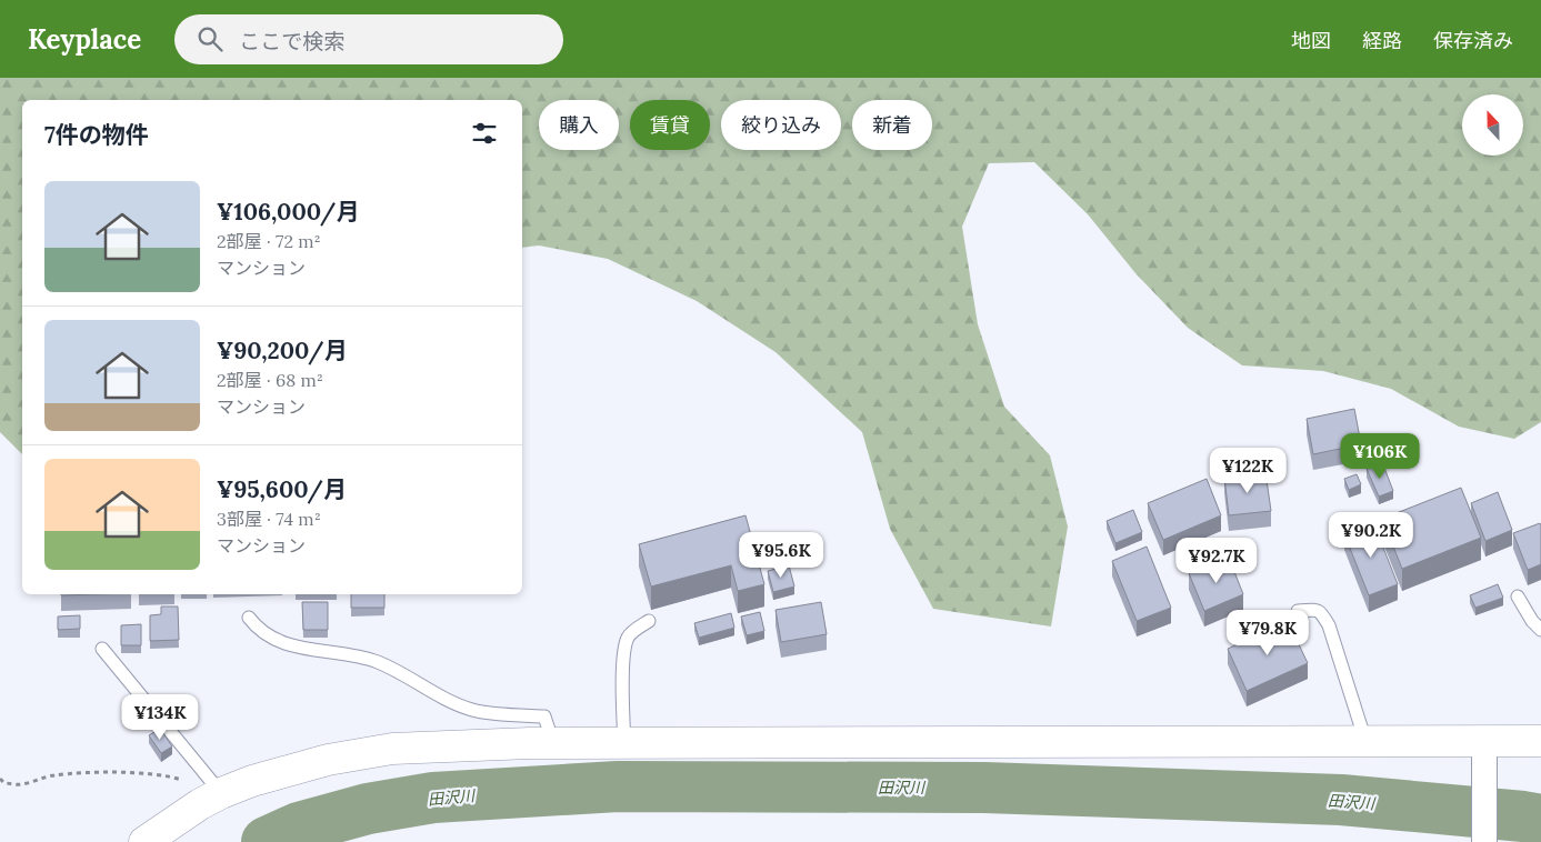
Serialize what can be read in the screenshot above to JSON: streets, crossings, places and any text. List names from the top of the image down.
{
  "water": ["田沢川"],
  "north": "top",
  "page": {
    "header": "Keyplace",
    "search": "ここで検索",
    "nav": ["地図", "経路", "保存済み"],
    "chip": [
      "購入",
      "賃貸",
      "絞り込み",
      "新着"
    ],
    "heading": "7件の物件",
    "list": [
      {
        "name": "¥106,000/月",
        "note": "2部屋 · 72 m² · マンション"
      },
      {
        "name": "¥90,200/月",
        "note": "2部屋 · 68 m² · マンション"
      },
      {
        "name": "¥95,600/月",
        "note": "3部屋 · 74 m² · マンション"
      }
    ],
    "price": [
      "¥106K",
      "¥122K",
      "¥90.2K",
      "¥95.6K",
      "¥92.7K",
      "¥79.8K",
      "¥134K"
    ]
  }
}
